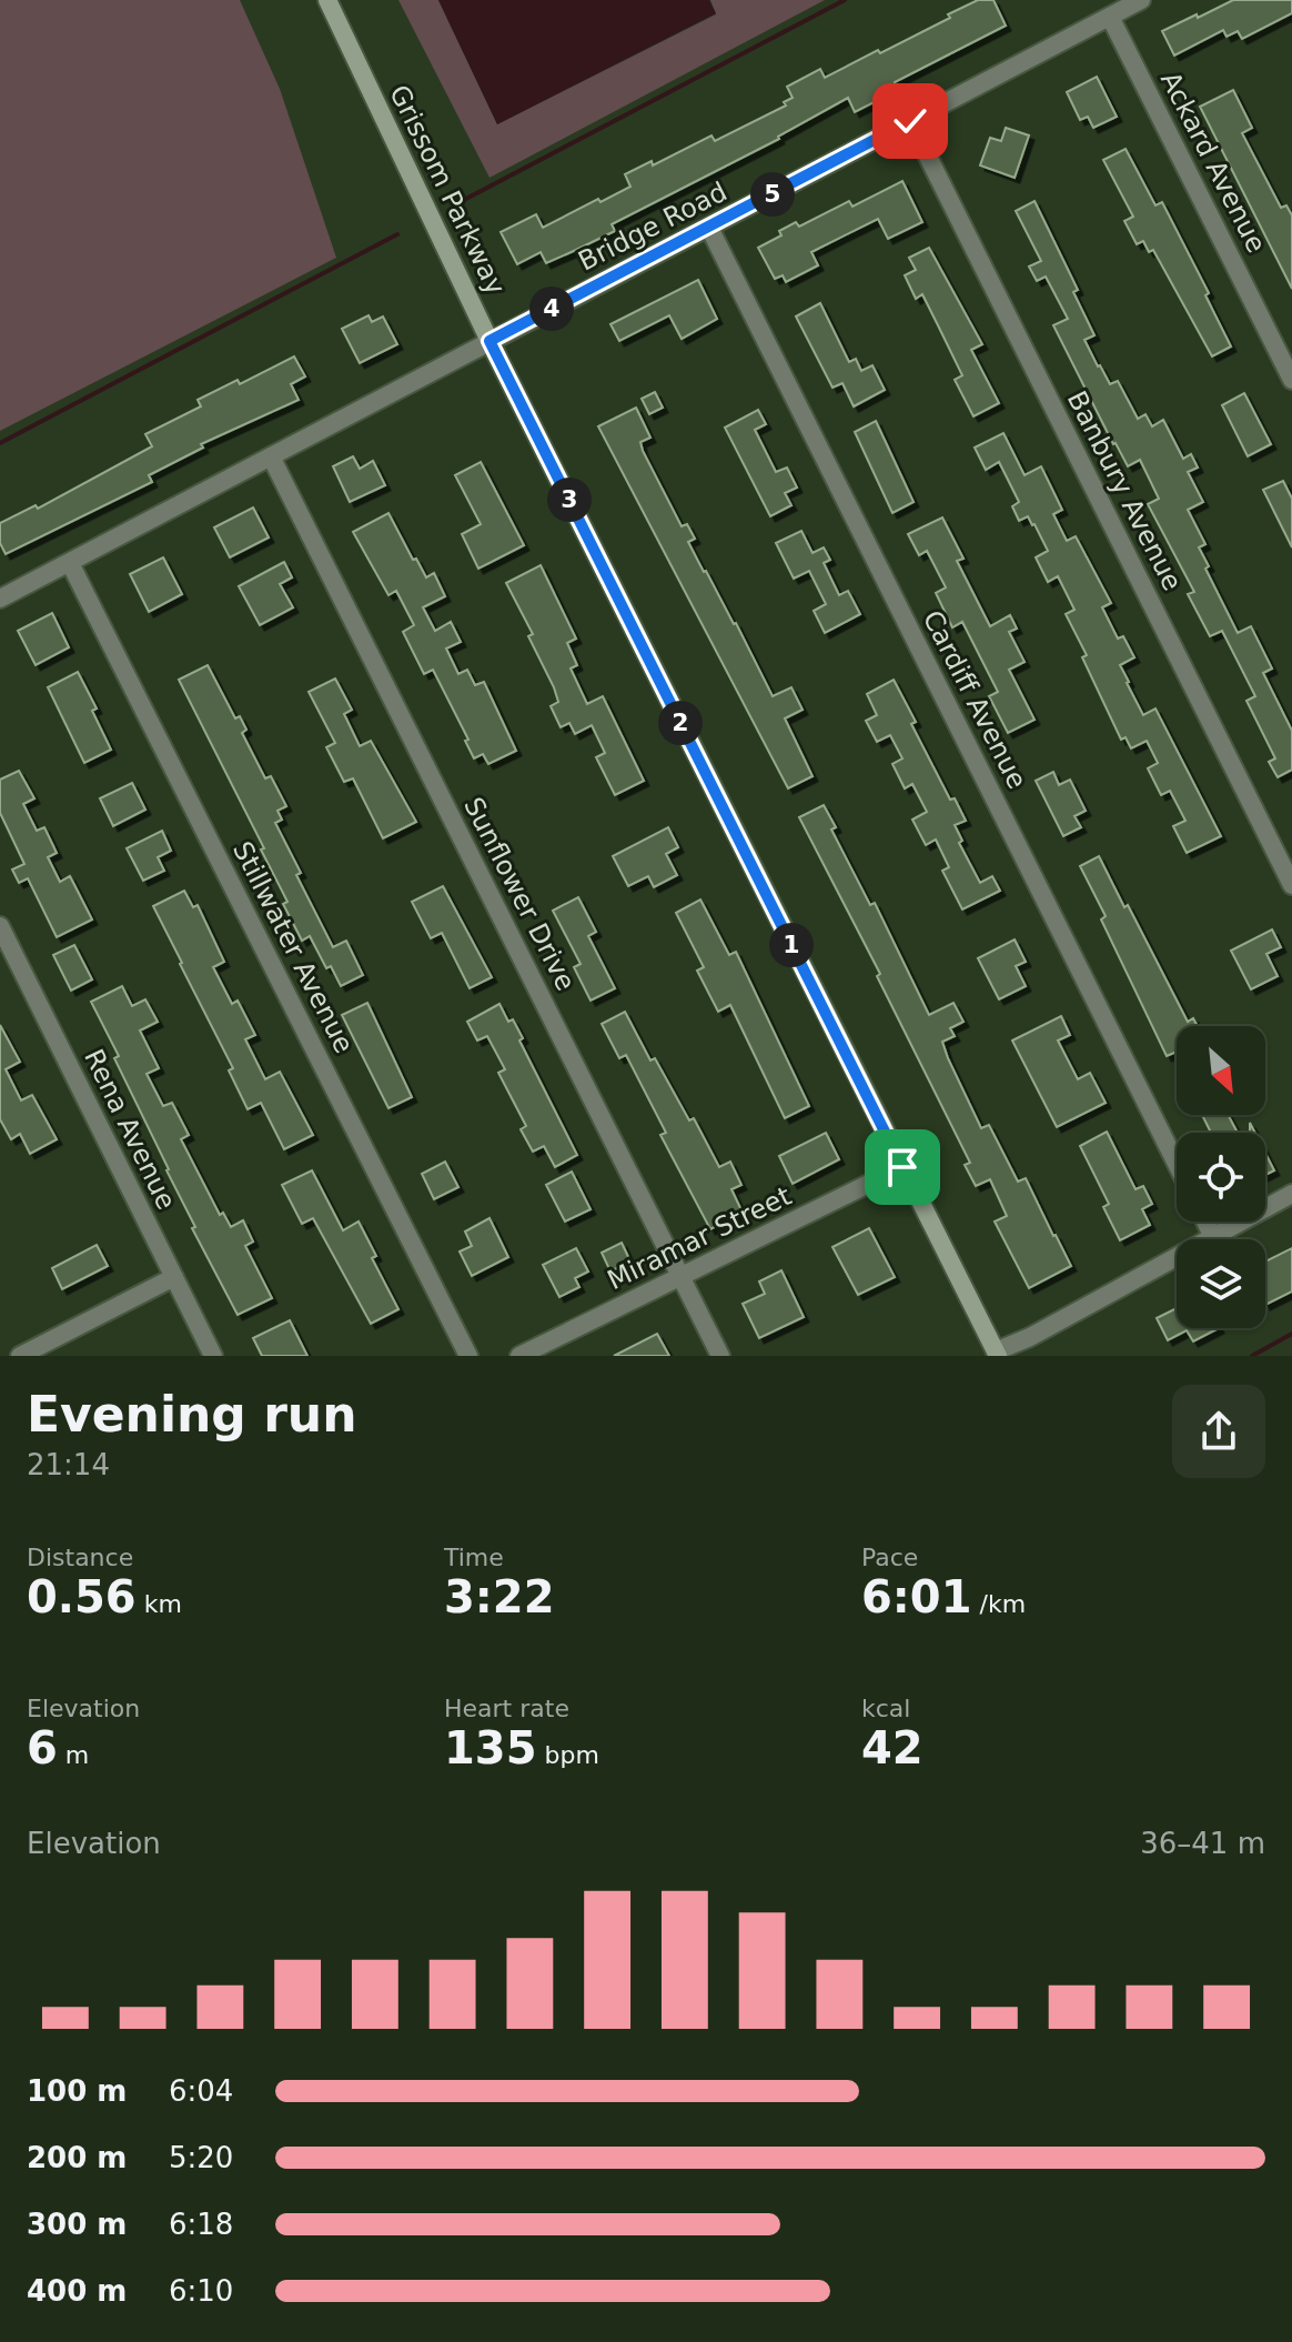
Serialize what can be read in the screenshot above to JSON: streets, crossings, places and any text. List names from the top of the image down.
{
  "streets": {
    "main road": ["Grissom Parkway"],
    "street": [
      "Ackard Avenue",
      "Bridge Road",
      "Banbury Avenue",
      "Cardiff Avenue",
      "Sunflower Drive",
      "Stillwater Avenue",
      "Rena Avenue",
      "Miramar Street"
    ]
  },
  "crossings": [
    ["Ackard Avenue", "Bridge Road"],
    ["Grissom Parkway", "Bridge Road"],
    ["Grissom Parkway", "Miramar Street"],
    ["Bridge Road", "Banbury Avenue"],
    ["Bridge Road", "Cardiff Avenue"],
    ["Bridge Road", "Sunflower Drive"],
    ["Bridge Road", "Stillwater Avenue"],
    ["Sunflower Drive", "Miramar Street"]
  ],
  "north": "bottom right",
  "page": {
    "pins": [
      "5",
      "4",
      "3",
      "2",
      "1"
    ],
    "heading": ["Evening run", "21:14"],
    "stats": [
      ["Distance", "0.56 km"],
      ["Time", "3:22"],
      ["Pace", "6:01 /km"],
      ["Elevation", "6 m"],
      ["Heart rate", "135 bpm"],
      ["kcal", "42"]
    ],
    "chart": ["Elevation", "36–41 m"],
    "list": [
      {
        "name": "100 m",
        "note": "6:04"
      },
      {
        "name": "200 m",
        "note": "5:20"
      },
      {
        "name": "300 m",
        "note": "6:18"
      },
      {
        "name": "400 m",
        "note": "6:10"
      }
    ]
  }
}
